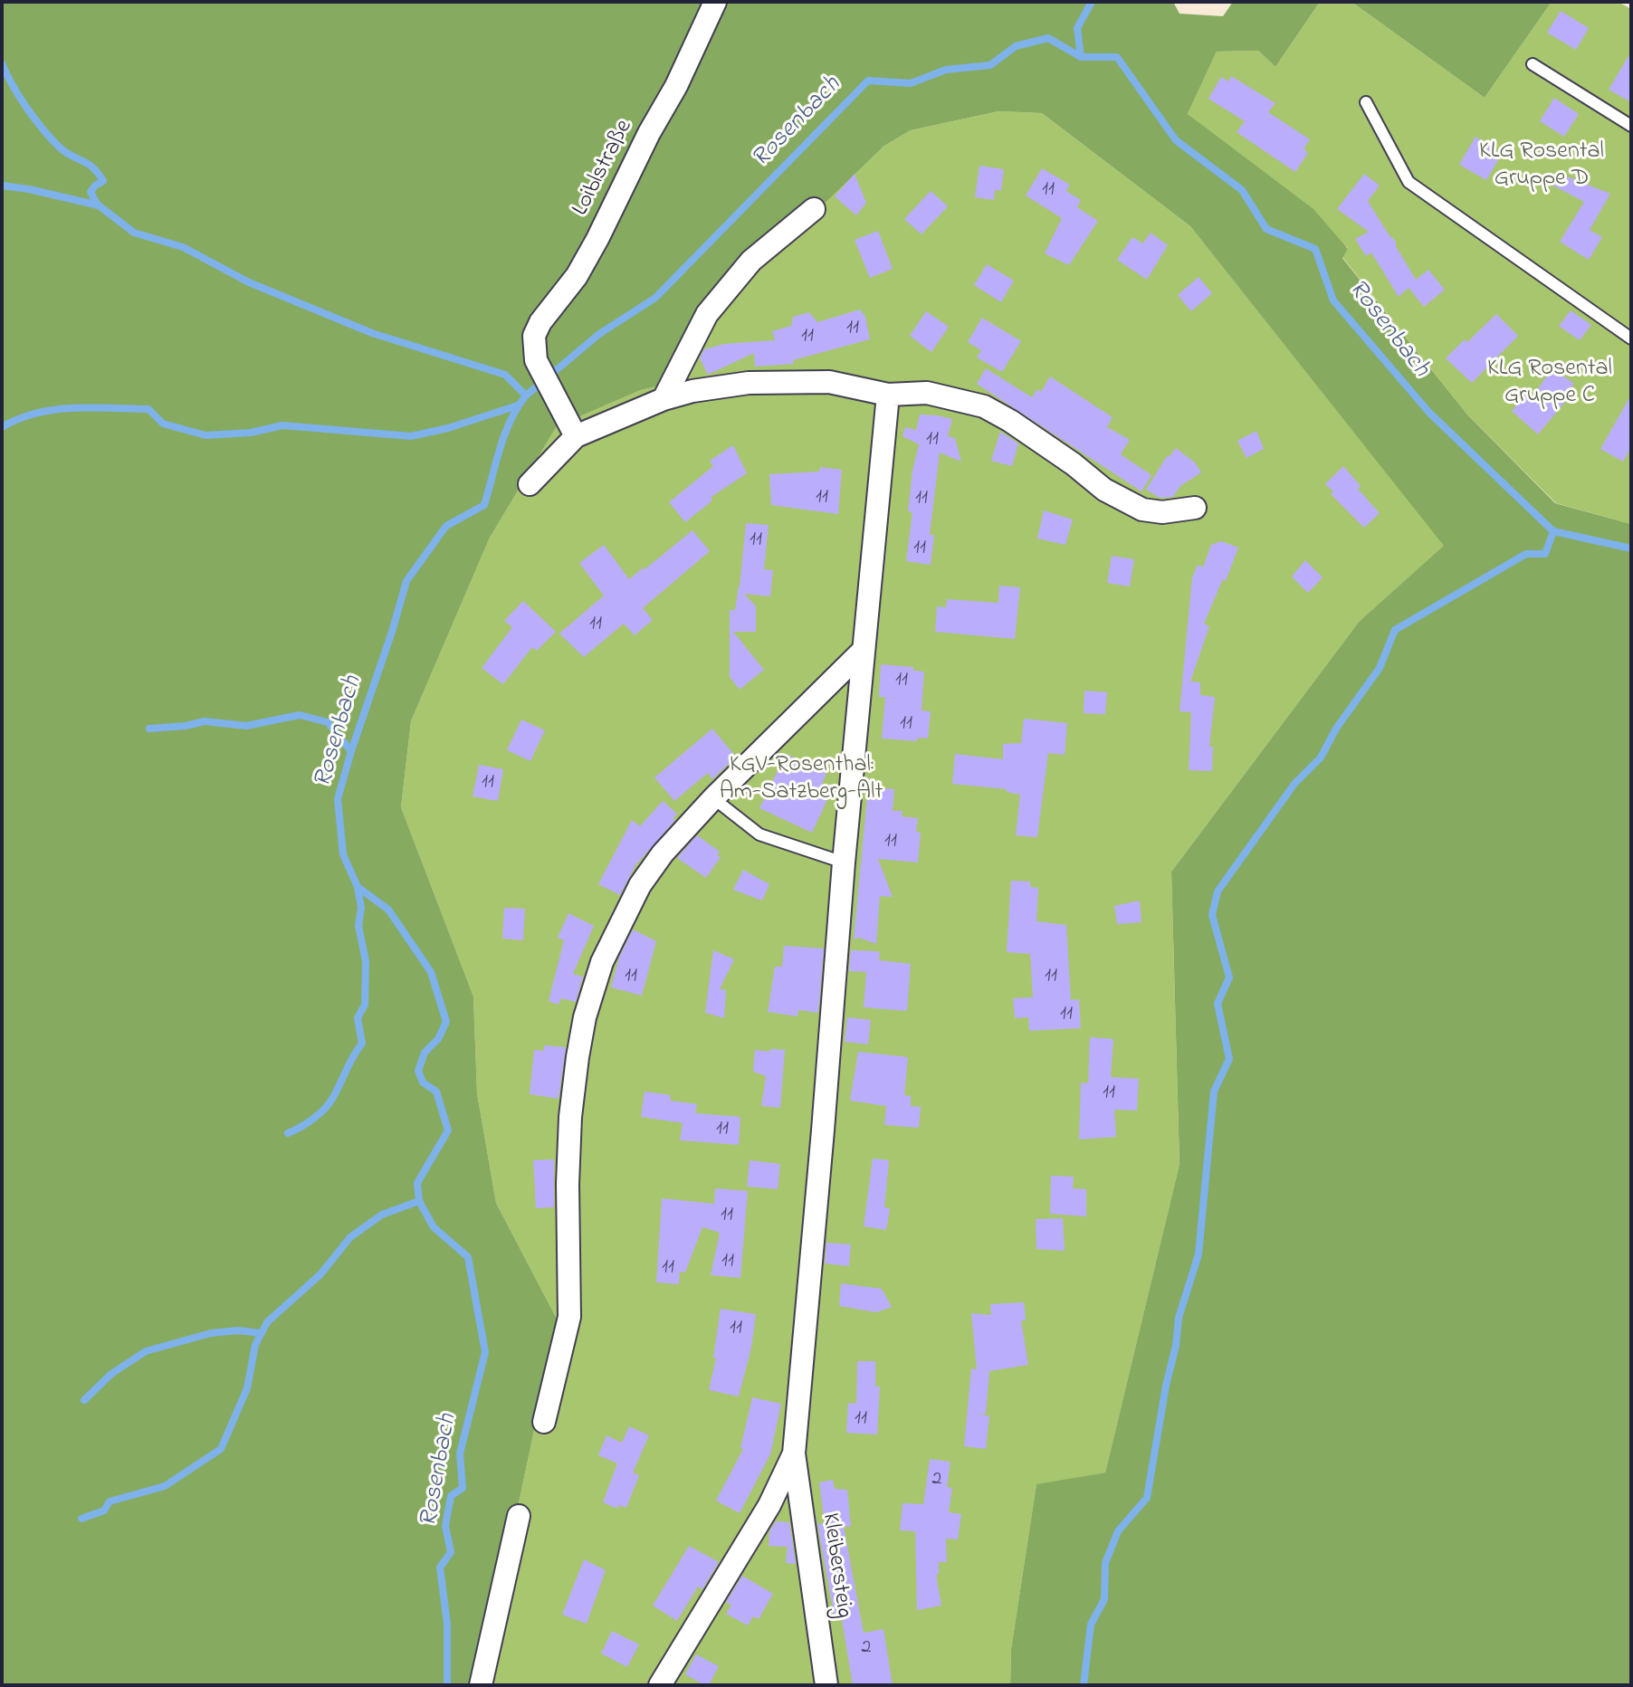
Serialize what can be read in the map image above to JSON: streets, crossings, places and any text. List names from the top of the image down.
{
  "streets": {
    "street": ["Loiblstraße", "Kleibersteig"]
  },
  "water": ["Rosenbach"],
  "parks": ["KLG Rosental Gruppe D", "KLG Rosental Gruppe C", "KGV-Rosenthal: Am-Satzberg-Alt"],
  "house_numbers": [
    "11",
    "11",
    "11",
    "11",
    "11",
    "11",
    "11",
    "11",
    "11",
    "11",
    "11",
    "11",
    "11",
    "11",
    "11",
    "11",
    "11",
    "11",
    "11",
    "11",
    "11",
    "11",
    "11",
    "2",
    "2"
  ]
}
